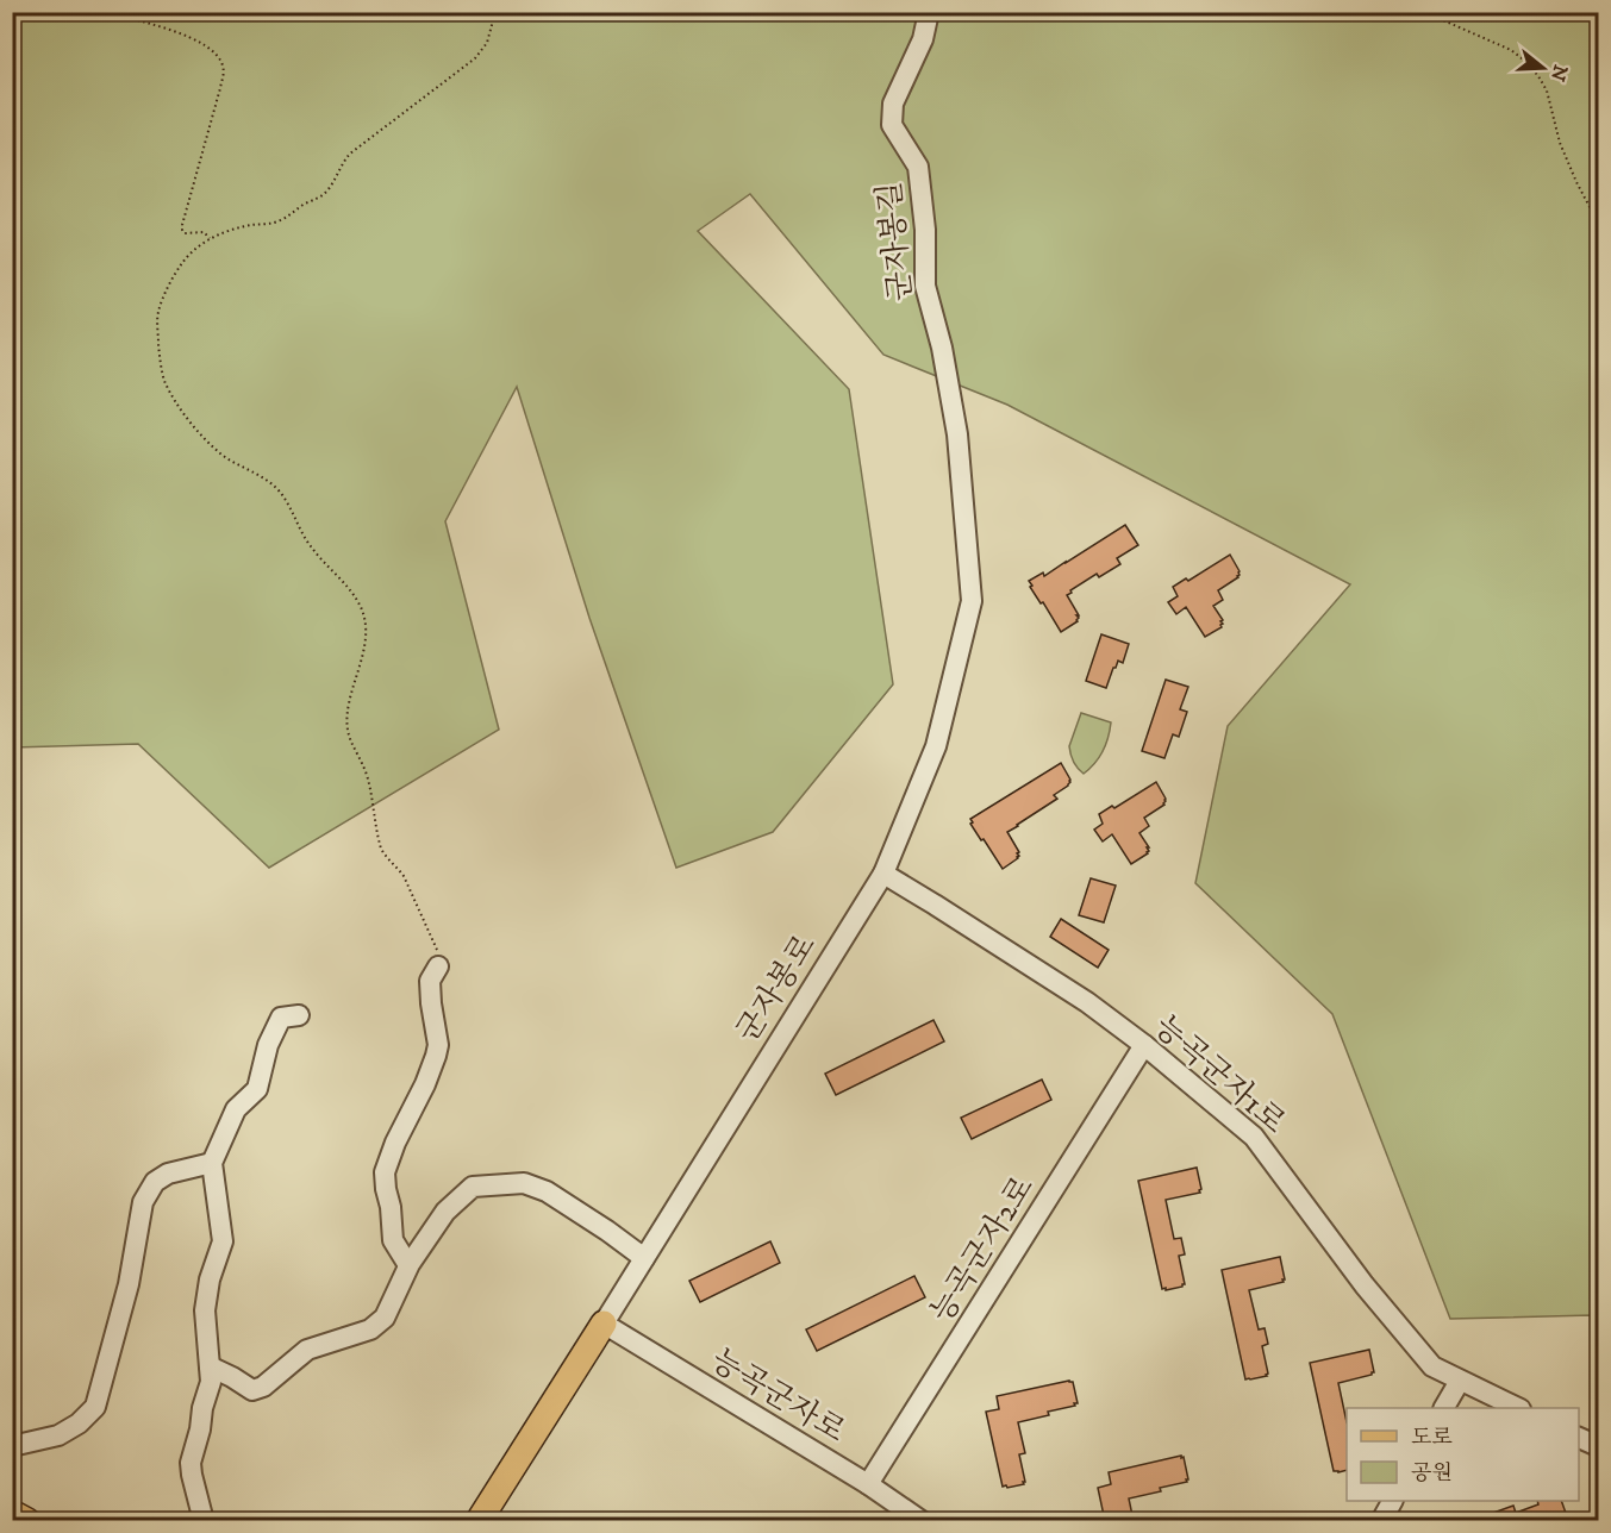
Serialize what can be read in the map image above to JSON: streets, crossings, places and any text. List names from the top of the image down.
{
  "streets": {
    "main road": ["군자봉로"],
    "street": [
      "군자봉길",
      "능곡군자1로",
      "능곡군자2로",
      "능곡군자로"
    ]
  },
  "crossings": [
    ["군자봉길", "군자봉로"],
    ["군자봉로", "능곡군자1로"],
    ["군자봉로", "능곡군자로"],
    ["능곡군자1로", "능곡군자2로"],
    ["능곡군자2로", "능곡군자로"]
  ],
  "legend": ["도로", "공원"],
  "north": "right"
}
